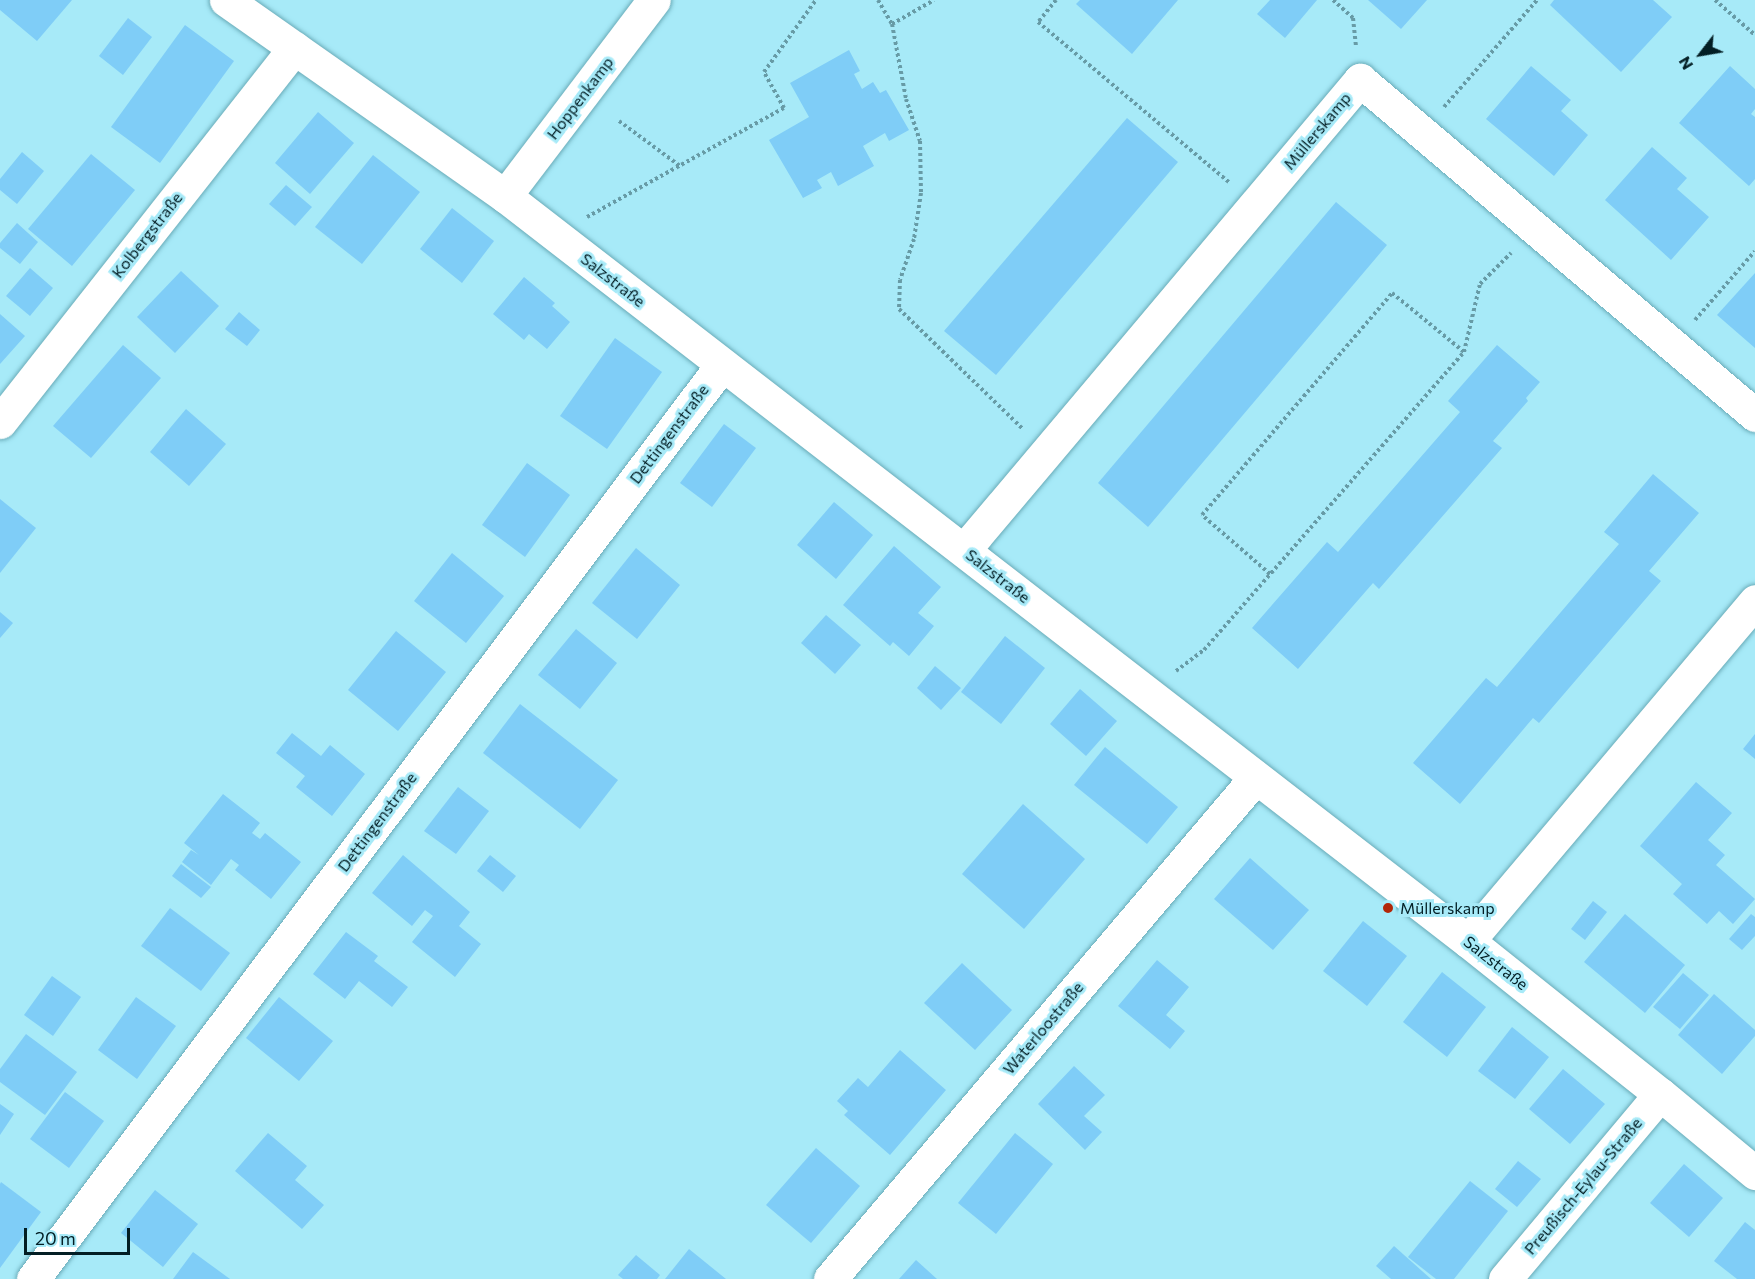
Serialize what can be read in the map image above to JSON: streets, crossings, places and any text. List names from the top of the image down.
{
  "streets": {
    "street": [
      "Hoppenkamp",
      "Müllerskamp",
      "Kolbergstraße",
      "Salzstraße",
      "Dettingenstraße",
      "Waterloostraße",
      "Preußisch-Eylau-Straße"
    ]
  },
  "crossings": [
    ["Hoppenkamp", "Salzstraße"],
    ["Müllerskamp", "Salzstraße"],
    ["Kolbergstraße", "Salzstraße"],
    ["Salzstraße", "Dettingenstraße"],
    ["Salzstraße", "Waterloostraße"],
    ["Salzstraße", "Preußisch-Eylau-Straße"]
  ],
  "places": ["Müllerskamp"],
  "scale_bar": "20 m",
  "north": "bottom left"
}
